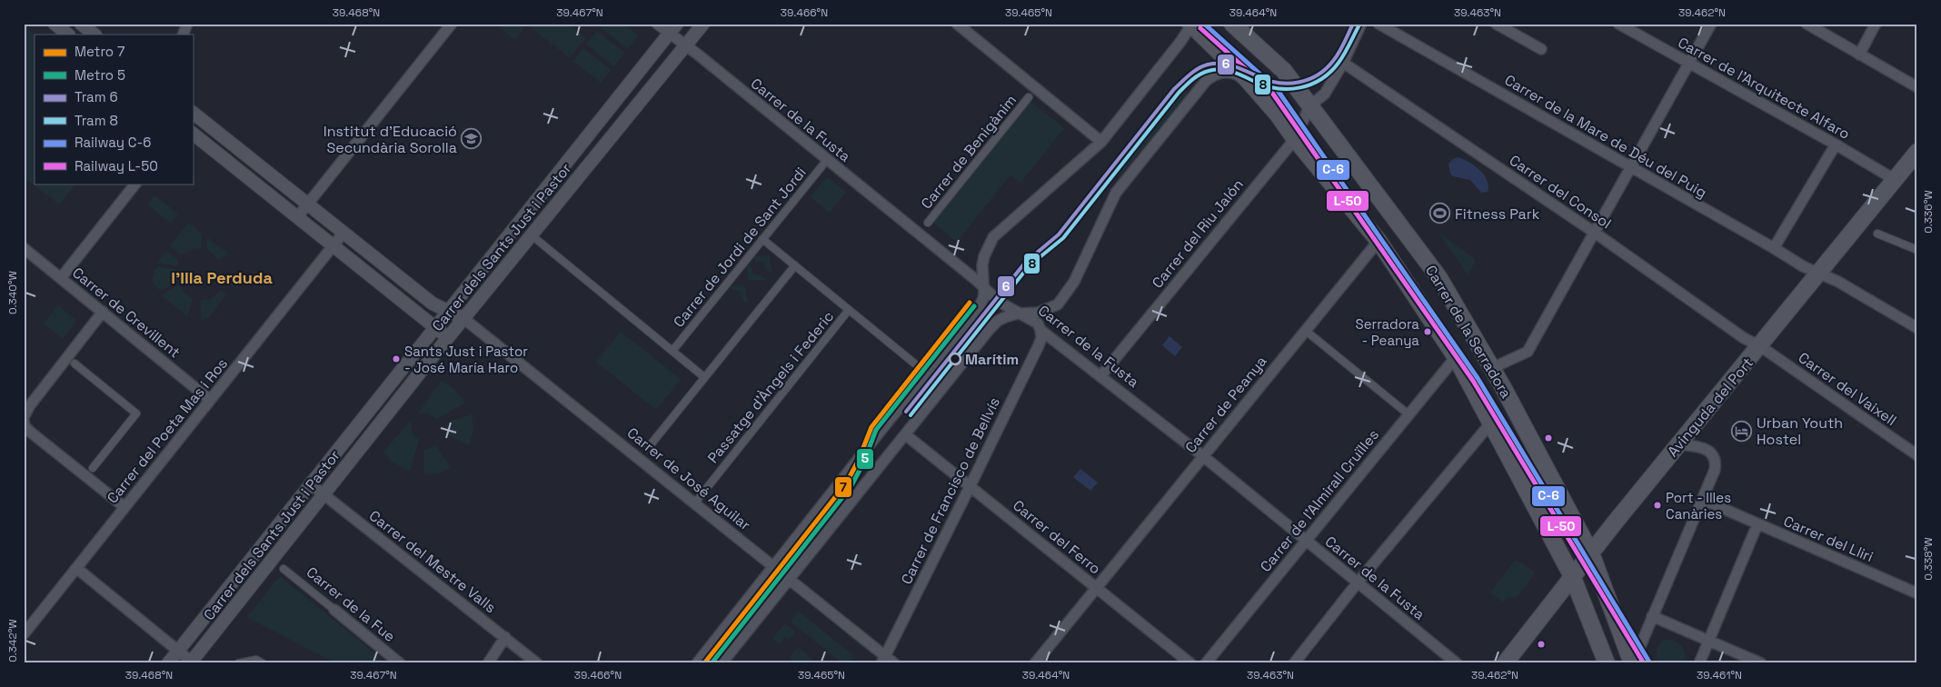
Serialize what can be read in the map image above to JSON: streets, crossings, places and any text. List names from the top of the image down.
{
  "streets": {
    "main road": ["Carrer de la Serradora", "Avinguda del Port"],
    "street": [
      "Carrer de l'Arquitecte Alfaro",
      "Carrer de la Fusta",
      "Carrer de la Mare de Déu del Puig",
      "Carrer de Benigànim",
      "Carrer del Consol",
      "Carrer del Riu Jalón",
      "Carrer dels Sants Just i Pastor",
      "Carrer de Jordi de Sant Jordi",
      "Carrer de Crevillent",
      "Passatge d'Àngels i Federic",
      "Carrer del Vaixell",
      "Carrer de Peanya",
      "Carrer del Poeta Mas i Ros",
      "Carrer de José Aguilar",
      "Carrer de Francisco de Bellvís",
      "Carrer de l'Almirall Cruïlles",
      "Carrer del Ferro",
      "Carrer del Lliri",
      "Carrer del Mestre Valls",
      "Carrer de la Fue"
    ]
  },
  "crossings": [
    ["Carrer de l'Arquitecte Alfaro", "Avinguda del Port"],
    ["Carrer de la Fusta", "Carrer del Riu Jalón"],
    ["Carrer de la Fusta", "Carrer dels Sants Just i Pastor"],
    ["Carrer de la Fusta", "Carrer de Jordi de Sant Jordi"],
    ["Carrer de la Fusta", "Carrer de Peanya"],
    ["Carrer de la Fusta", "Carrer de Francisco de Bellvís"],
    ["Carrer de la Fusta", "Carrer de l'Almirall Cruïlles"],
    ["Carrer de la Mare de Déu del Puig", "Avinguda del Port"],
    ["Carrer del Consol", "Carrer del Vaixell"],
    ["Carrer del Consol", "Avinguda del Port"],
    ["Carrer del Riu Jalón", "Carrer de la Serradora"],
    ["Carrer dels Sants Just i Pastor", "Carrer de José Aguilar"],
    ["Carrer dels Sants Just i Pastor", "Carrer del Mestre Valls"],
    ["Carrer de Crevillent", "Carrer del Poeta Mas i Ros"],
    ["Carrer de la Serradora", "Carrer de Peanya"],
    ["Carrer de la Serradora", "Avinguda del Port"],
    ["Carrer de la Serradora", "Carrer de l'Almirall Cruïlles"],
    ["Passatge d'Àngels i Federic", "Carrer de José Aguilar"],
    ["Carrer del Vaixell", "Avinguda del Port"],
    ["Carrer de Peanya", "Carrer del Ferro"],
    ["Carrer de José Aguilar", "Carrer de Francisco de Bellvís"],
    ["Carrer de Francisco de Bellvís", "Carrer del Ferro"]
  ],
  "districts": ["l'Illa Perduda"],
  "places": {
    "school or university": ["Institut d'Educació Secundària Sorolla"],
    "sports": ["Fitness Park"],
    "other": [
      "Serradora - Peanya",
      "Sants Just i Pastor - José María Haro",
      "Marítim",
      "Port - Illes Canàries"
    ],
    "hotel": ["Urban Youth Hostel"]
  },
  "lines": [
    "tram line 6",
    "rail line C-6",
    "tram line 8",
    "rail line L-50",
    "metro line 7",
    "metro line 5"
  ],
  "legend": [
    "Metro 7",
    "Metro 5",
    "Tram 6",
    "Tram 8",
    "Railway C-6",
    "Railway L-50"
  ],
  "coordinates": [
    "39.468°N",
    "39.467°N",
    "39.466°N",
    "39.465°N",
    "39.464°N",
    "39.463°N",
    "39.462°N",
    "0.336°W",
    "0.340°W",
    "0.338°W",
    "0.342°W",
    "39.461°N"
  ]
}
